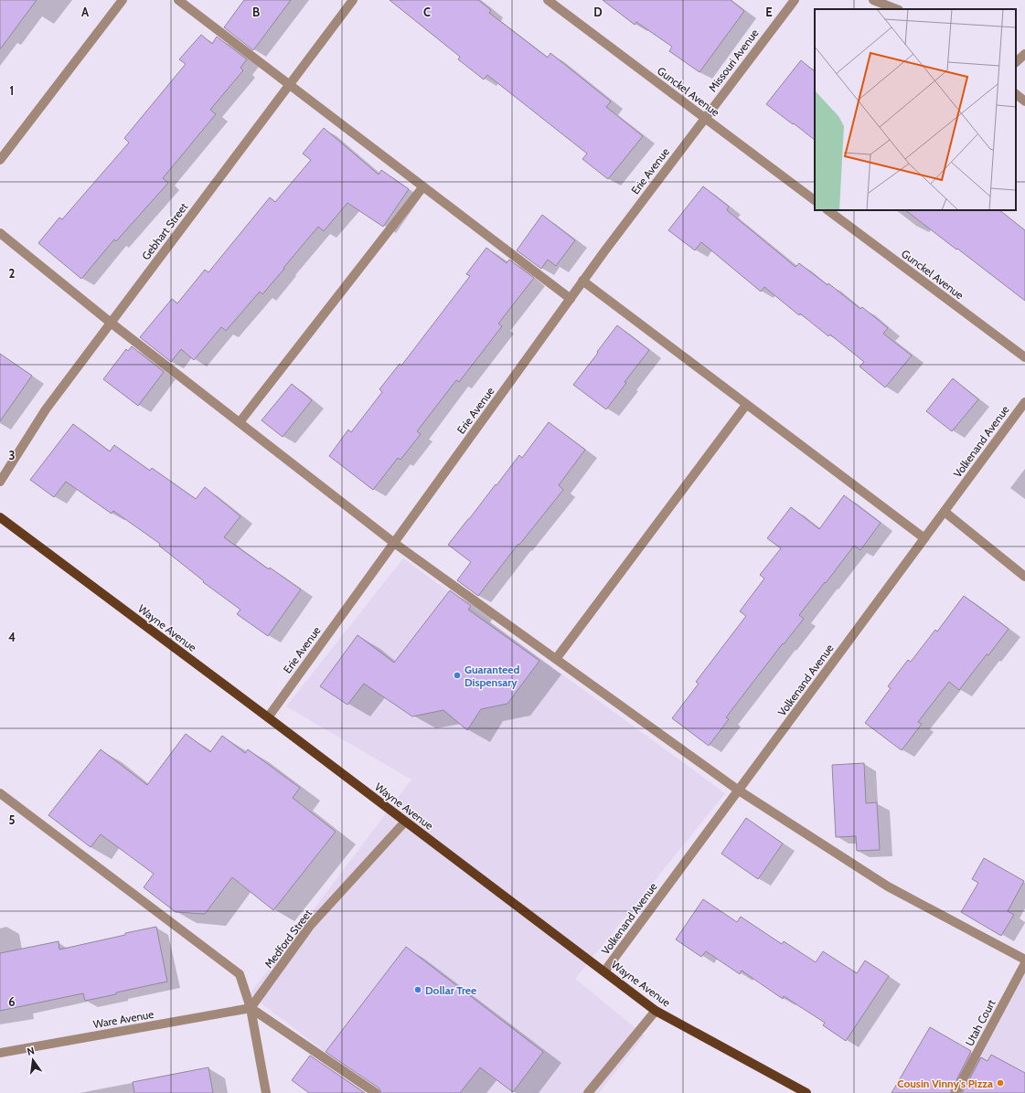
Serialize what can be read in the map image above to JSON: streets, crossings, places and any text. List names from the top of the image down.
{
  "streets": {
    "main road": ["Wayne Avenue"],
    "street": [
      "Missouri Avenue",
      "Gunckel Avenue",
      "Erie Avenue",
      "Gebhart Street",
      "Volkenand Avenue",
      "Medford Street",
      "Ware Avenue",
      "Utah Court"
    ]
  },
  "crossings": [
    ["Missouri Avenue", "Gunckel Avenue"],
    ["Missouri Avenue", "Erie Avenue"],
    ["Gunckel Avenue", "Erie Avenue"],
    ["Erie Avenue", "Wayne Avenue"],
    ["Volkenand Avenue", "Wayne Avenue"],
    ["Wayne Avenue", "Medford Street"],
    ["Medford Street", "Ware Avenue"]
  ],
  "places": ["Guaranteed Dispensary", "Dollar Tree", "Cousin Vinny's Pizza"],
  "north": "top",
  "grid": {
    "columns": [
      "A",
      "B",
      "C",
      "D",
      "E"
    ],
    "rows": [
      "1",
      "2",
      "3",
      "4",
      "5",
      "6"
    ]
  }
}
